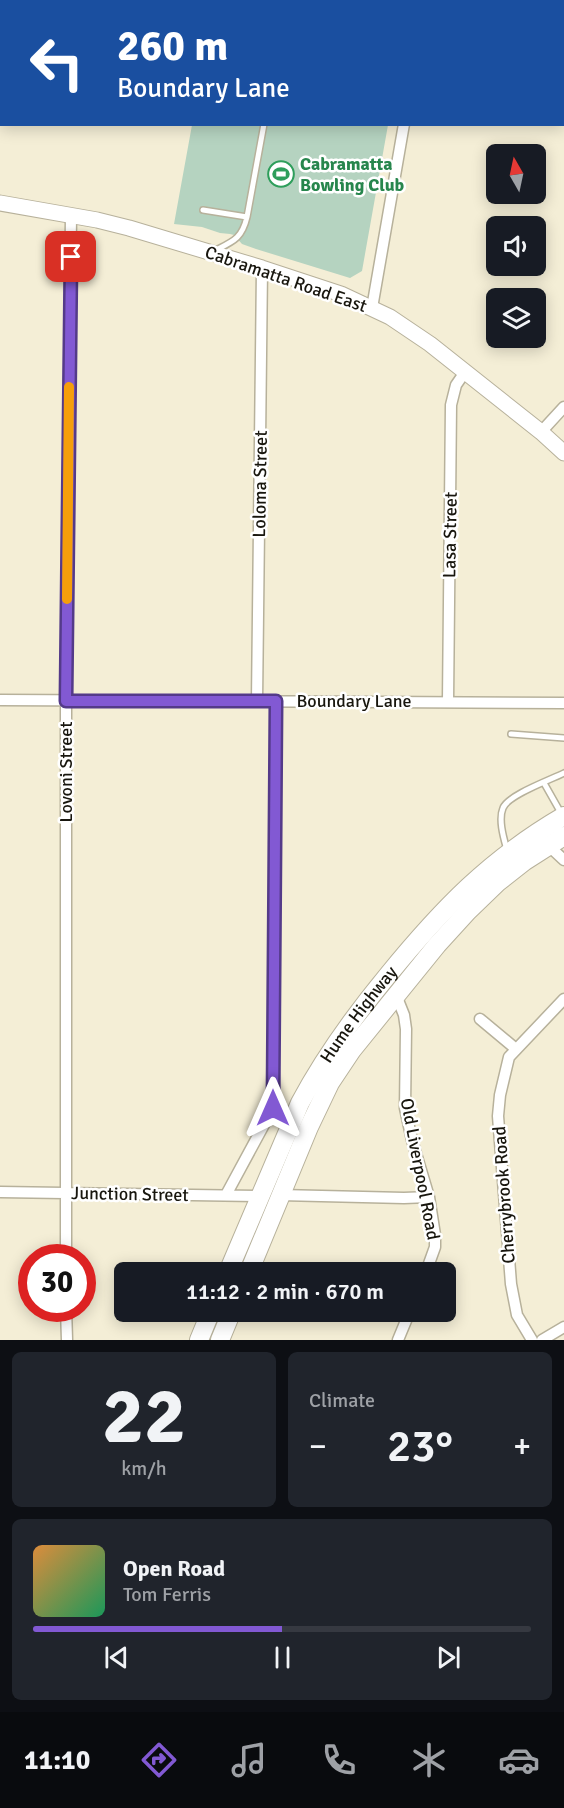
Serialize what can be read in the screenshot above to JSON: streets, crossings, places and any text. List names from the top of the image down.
{
  "streets": {
    "highway": ["Hume Highway"],
    "main road": ["Cabramatta Road East"],
    "street": [
      "Loloma Street",
      "Lasa Street",
      "Boundary Lane",
      "Lovoni Street",
      "Old Liverpool Road",
      "Junction Street",
      "Cherrybrook Road"
    ]
  },
  "crossings": [
    ["Cabramatta Road East", "Loloma Street"],
    ["Cabramatta Road East", "Lasa Street"],
    ["Cabramatta Road East", "Lovoni Street"],
    ["Loloma Street", "Boundary Lane"],
    ["Lasa Street", "Boundary Lane"],
    ["Boundary Lane", "Lovoni Street"],
    ["Lovoni Street", "Junction Street"],
    ["Hume Highway", "Old Liverpool Road"],
    ["Hume Highway", "Junction Street"]
  ],
  "places": {
    "sports": ["Cabramatta Bowling Club"]
  },
  "north": "top",
  "page": {
    "turn": ["260 m", "Boundary Lane"],
    "limit": "30",
    "trip": "11:12 · 2 min · 670 m",
    "tile": [
      ["22", "km/h"],
      "Climate"
    ],
    "heat": ["−", "23°", "+"],
    "song": ["Open Road", "Tom Ferris"],
    "tabs": "11:10"
  }
}
